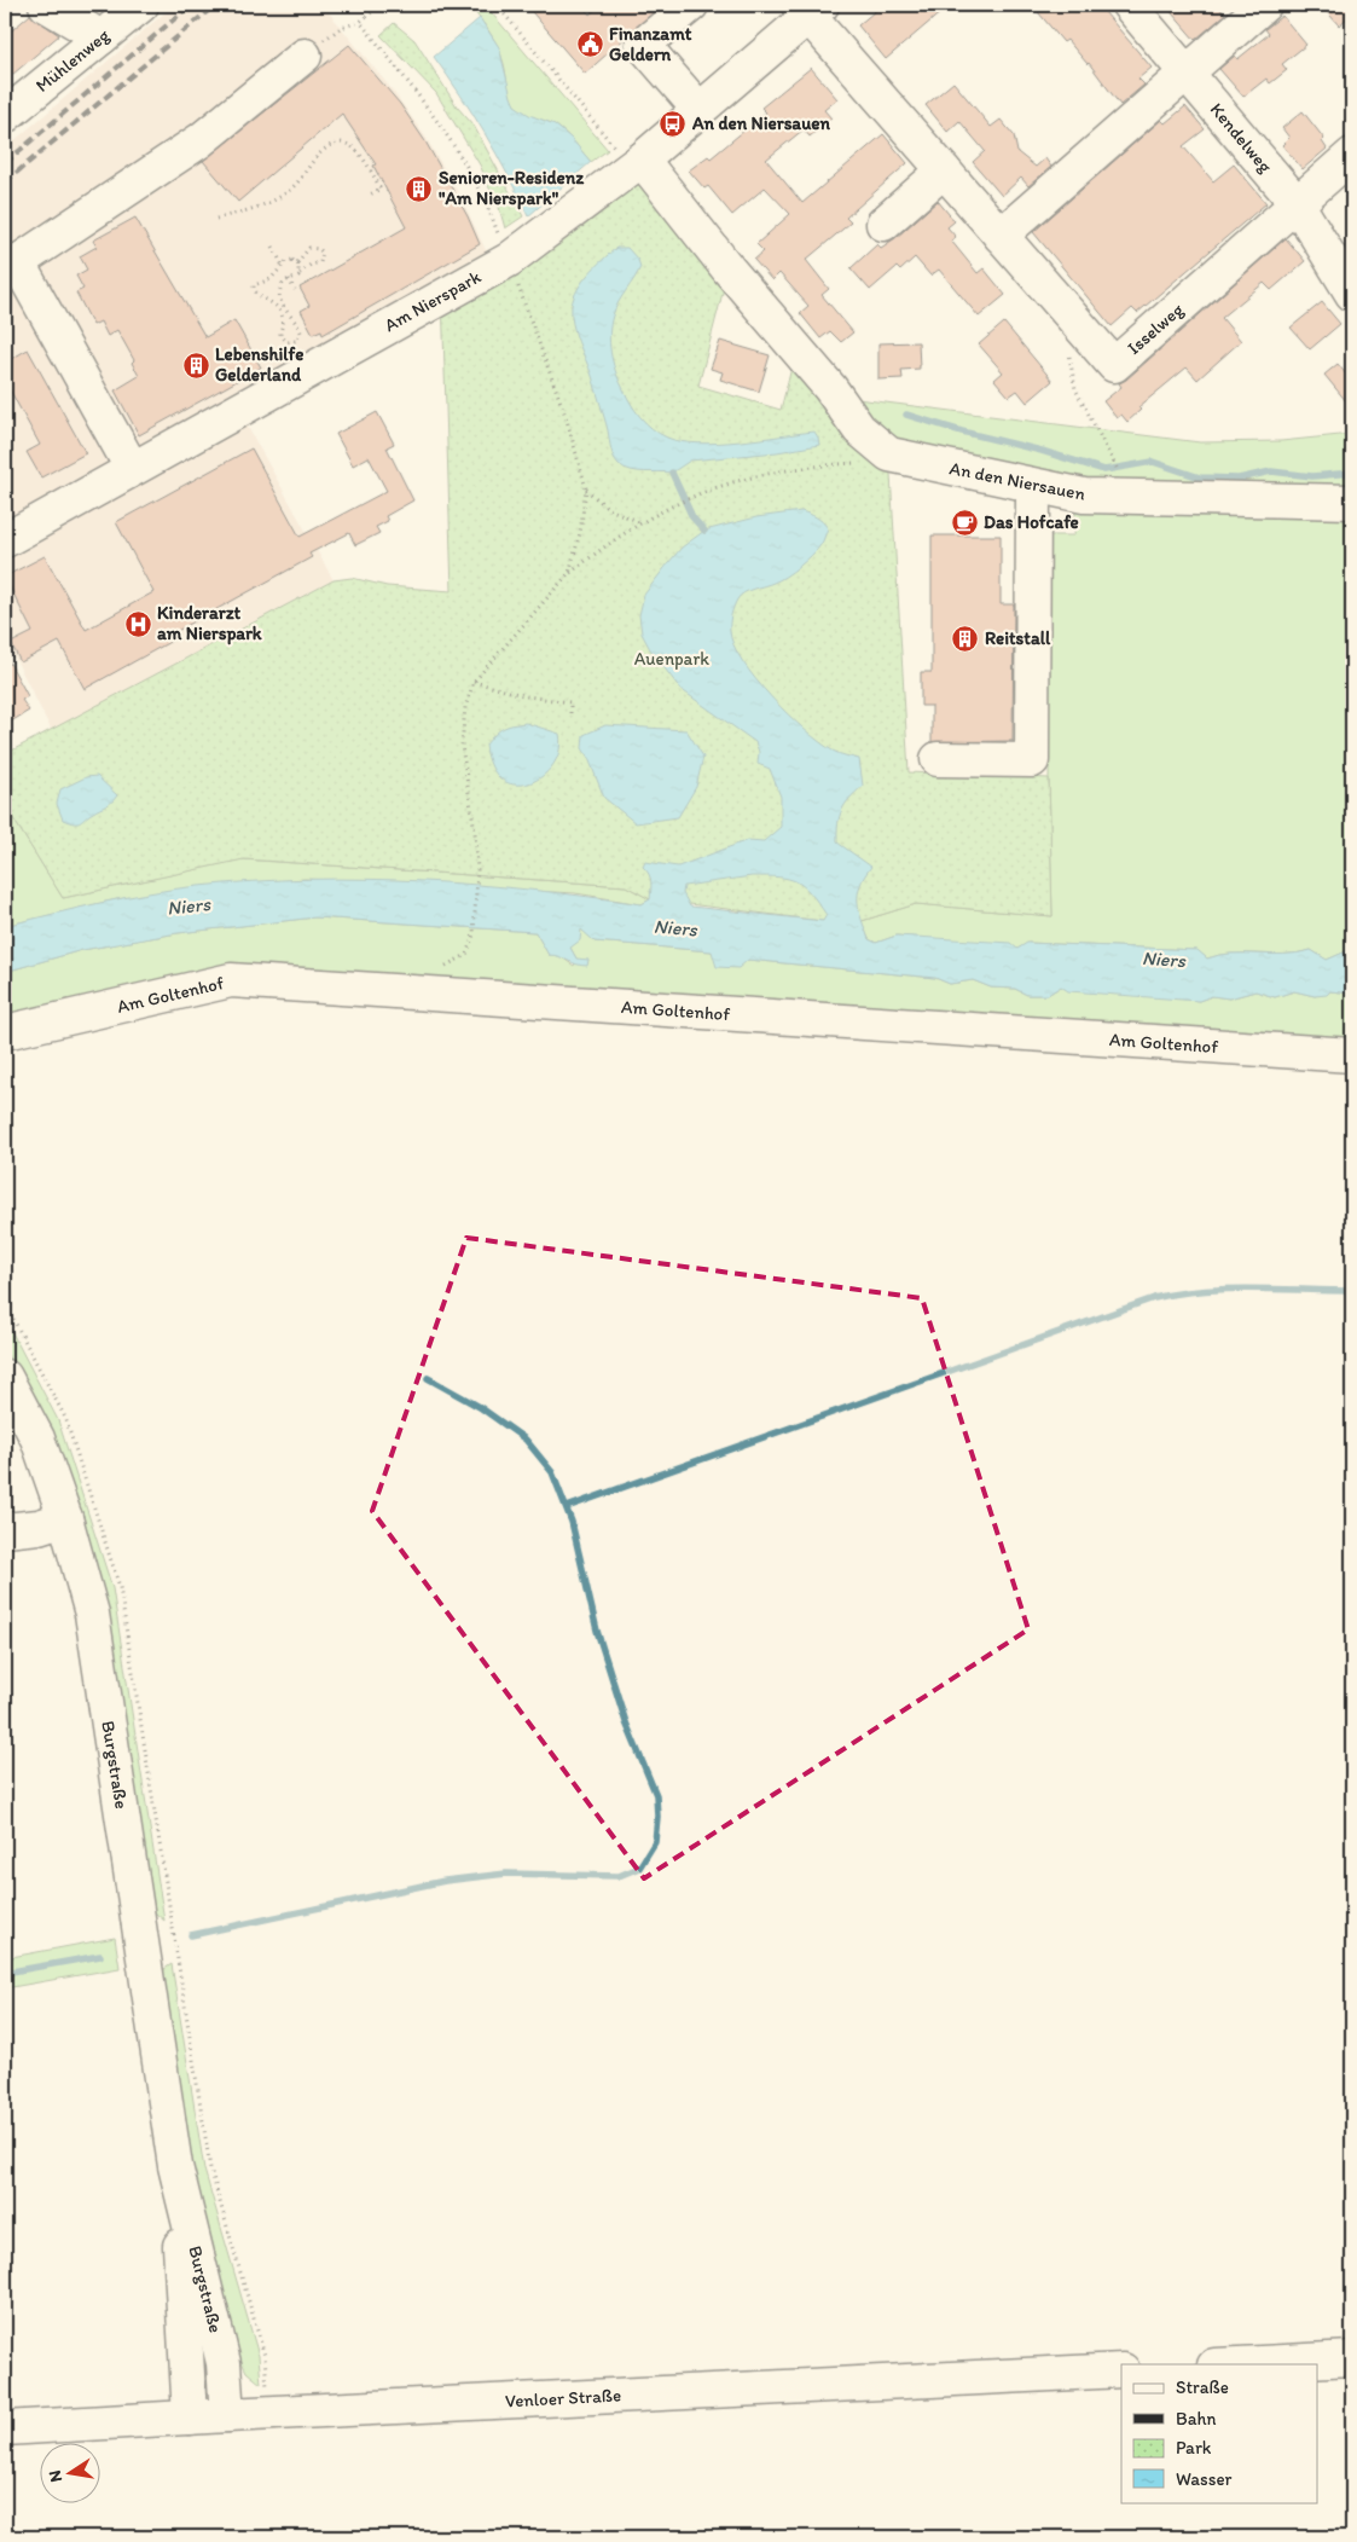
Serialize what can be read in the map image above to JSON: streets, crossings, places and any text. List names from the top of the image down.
{
  "streets": {
    "street": [
      "Mühlenweg",
      "Kendelweg",
      "Am Nierspark",
      "Isselweg",
      "An den Niersauen",
      "Am Goltenhof",
      "Burgstraße",
      "Venloer Straße"
    ]
  },
  "crossings": [
    ["Kendelweg", "Isselweg"],
    ["Am Nierspark", "Isselweg"],
    ["Am Nierspark", "An den Niersauen"],
    ["Burgstraße", "Venloer Straße"]
  ],
  "water": ["Niers"],
  "parks": ["Auenpark"],
  "places": {
    "public building": ["Finanzamt Geldern"],
    "bus stop": ["An den Niersauen"],
    "building": ["Senioren-Residenz \"Am Nierspark\"", "Lebenshilfe Gelderland", "Reitstall"],
    "cafe": ["Das Hofcafe"],
    "hospital": ["Kinderarzt am Nierspark"]
  },
  "legend": [
    "Straße",
    "Bahn",
    "Park",
    "Wasser"
  ],
  "north": "left"
}
